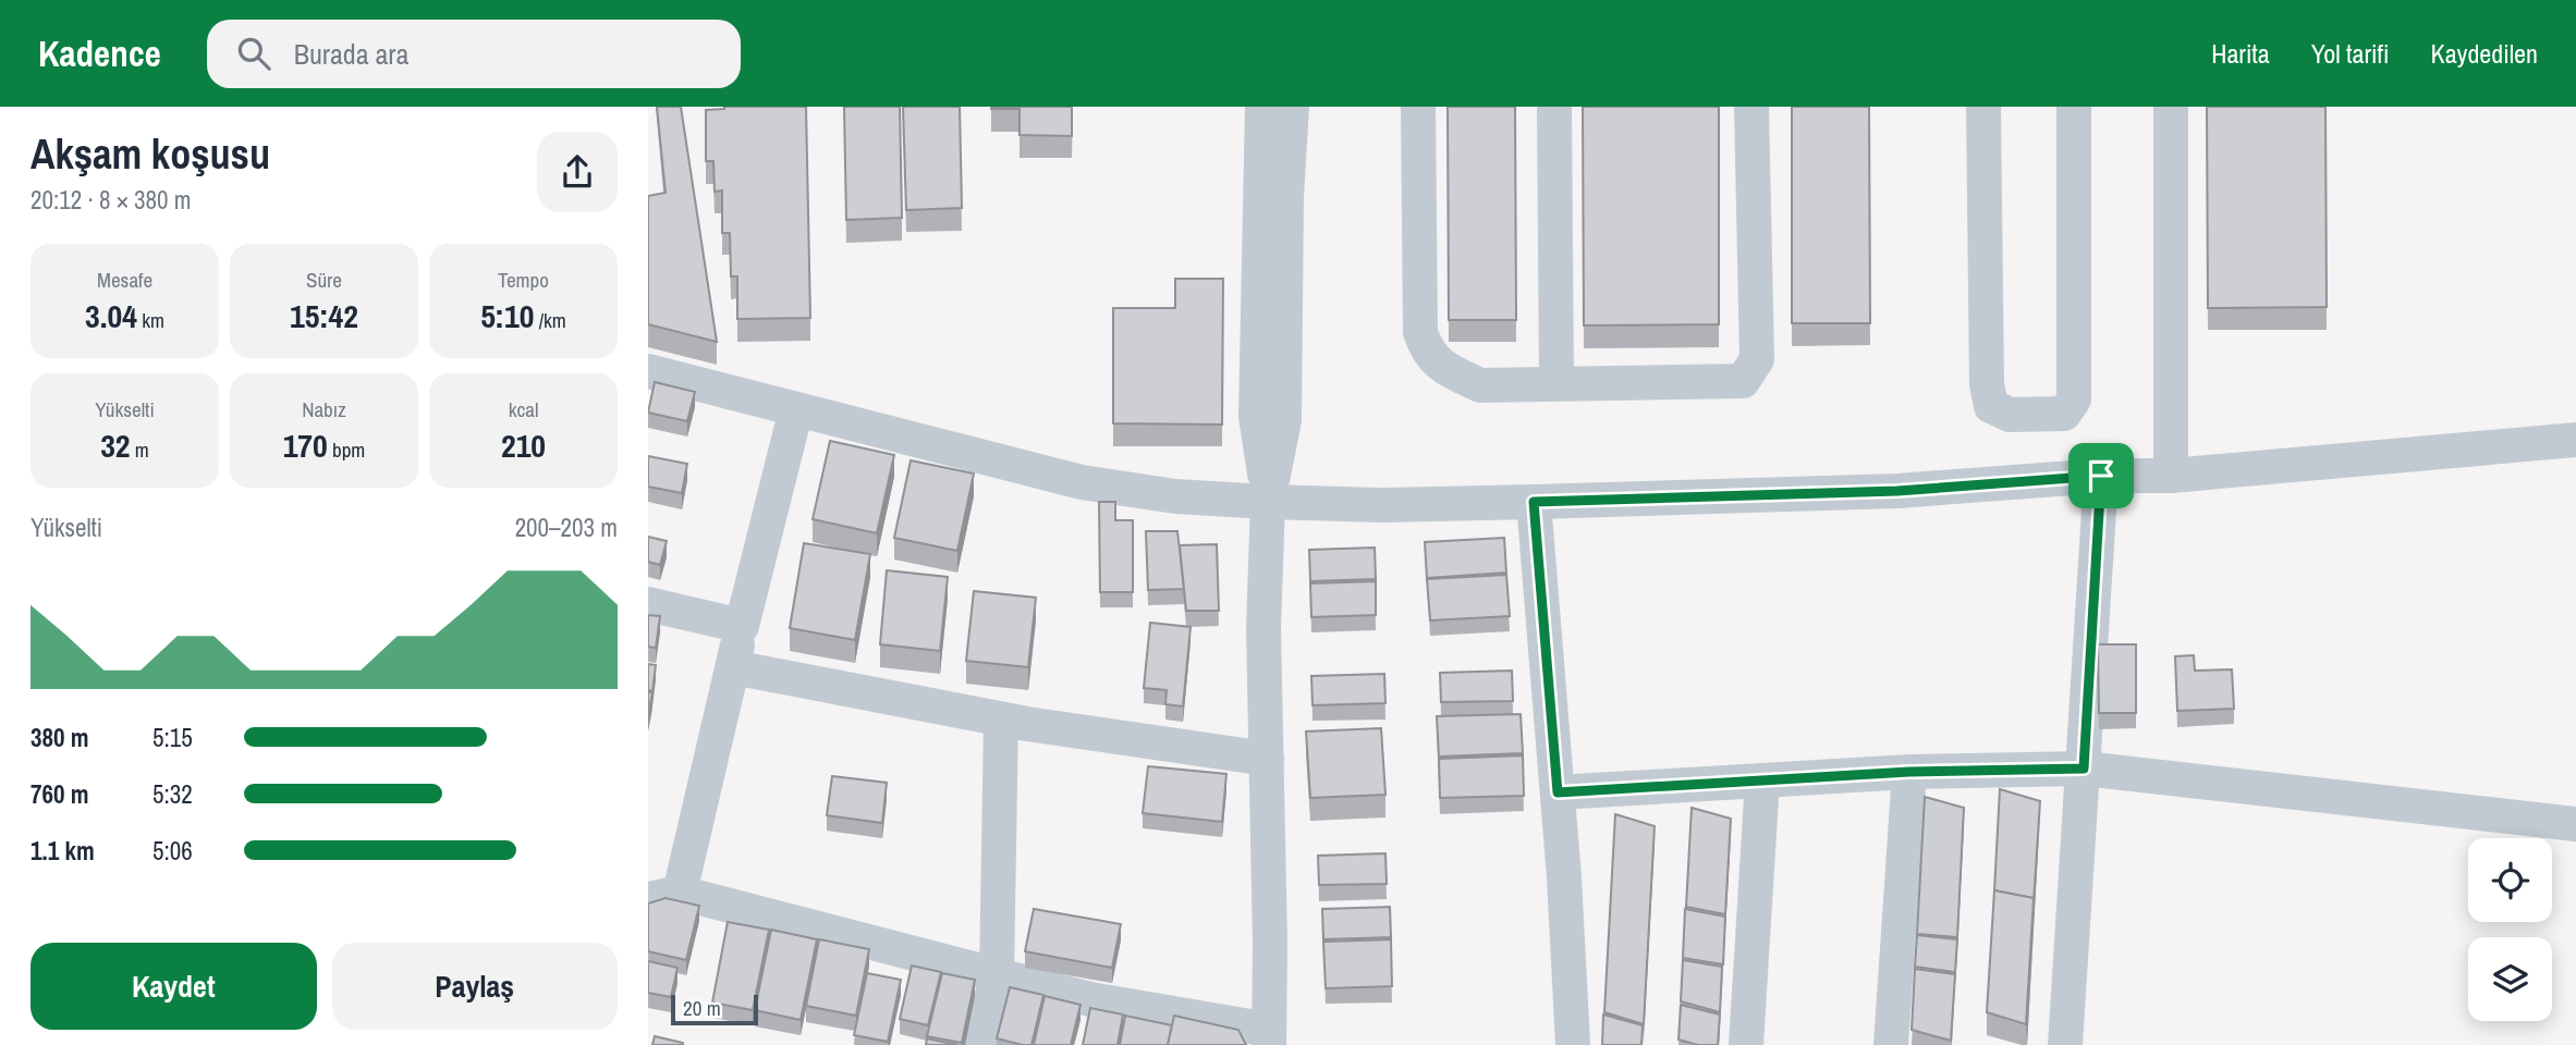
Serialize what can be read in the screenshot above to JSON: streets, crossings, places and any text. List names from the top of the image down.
{
  "scale_bar": "20 m",
  "page": {
    "header": "Kadence",
    "search": "Burada ara",
    "nav": ["Harita", "Yol tarifi", "Kaydedilen"],
    "heading": ["Akşam koşusu", "20:12 · 8 × 380 m"],
    "stats": [
      ["Mesafe", "3.04 km"],
      ["Süre", "15:42"],
      ["Tempo", "5:10 /km"],
      ["Yükselti", "32 m"],
      ["Nabız", "170 bpm"],
      ["kcal", "210"]
    ],
    "chart": ["Yükselti", "200–203 m"],
    "list": [
      {
        "name": "380 m",
        "note": "5:15"
      },
      {
        "name": "760 m",
        "note": "5:32"
      },
      {
        "name": "1.1 km",
        "note": "5:06"
      }
    ],
    "buttons": ["Kaydet", "Paylaş"],
    "scale": "20 m"
  }
}
